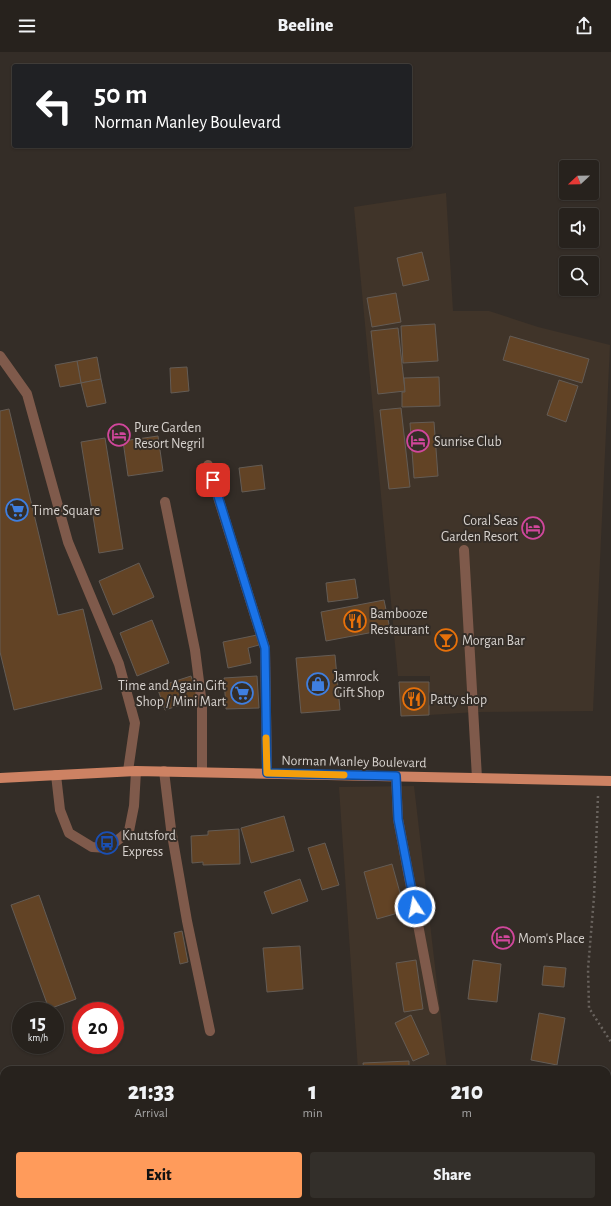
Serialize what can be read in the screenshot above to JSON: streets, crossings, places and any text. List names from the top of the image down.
{
  "streets": {
    "main road": ["Norman Manley Boulevard"]
  },
  "places": {
    "hotel": [
      "Pure Garden Resort Negril",
      "Sunrise Club",
      "Coral Seas Garden Resort",
      "Mom's Place"
    ],
    "supermarket": ["Time Square", "Time and Again Gift Shop / Mini Mart"],
    "restaurant": ["Bambooze Restaurant", "Patty shop"],
    "bar": ["Morgan Bar"],
    "shop": ["Jamrock Gift Shop"],
    "bus stop": ["Knutsford Express"]
  },
  "north": "left",
  "page": {
    "header": "Beeline",
    "turn": ["50 m", "Norman Manley Boulevard"],
    "speed": "15 km/h",
    "limit": "20",
    "eta": [
      "21:33",
      "Arrival",
      "1",
      "min",
      "210",
      "m"
    ],
    "buttons": ["Exit", "Share"]
  }
}
